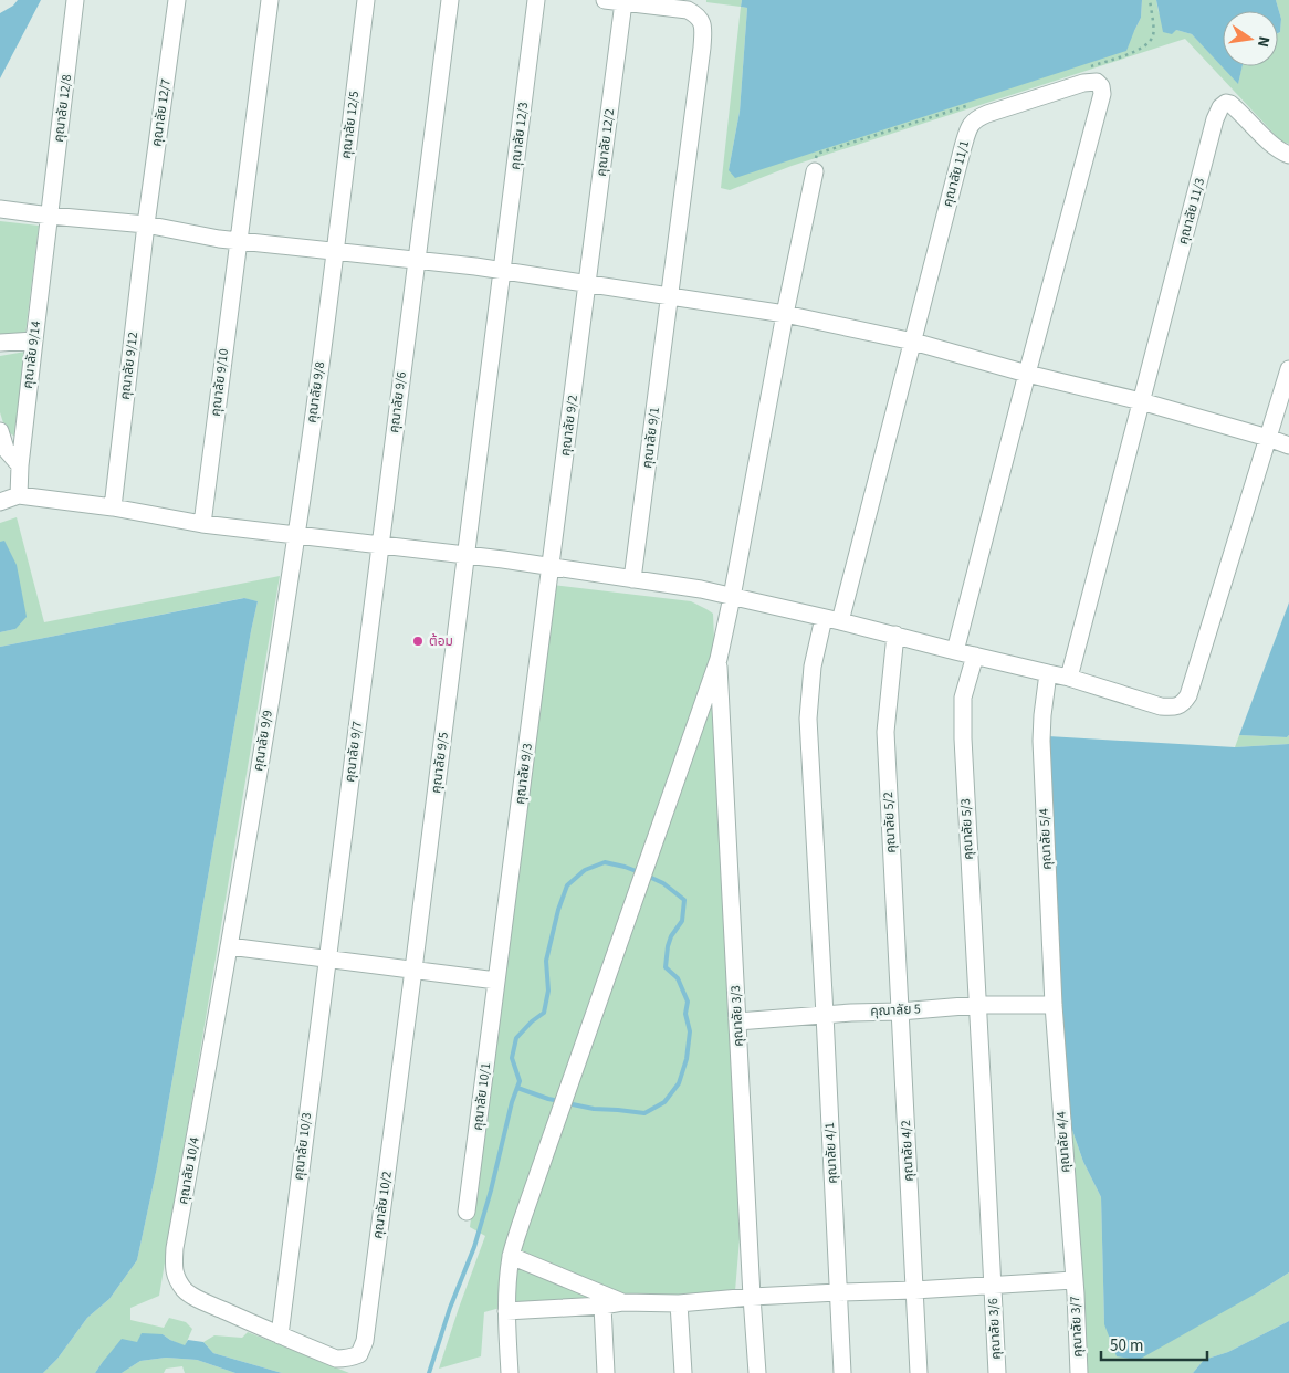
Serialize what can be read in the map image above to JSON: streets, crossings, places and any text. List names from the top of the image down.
{
  "streets": {
    "street": [
      "คุณาลัย 12/8",
      "คุณาลัย 12/7",
      "คุณาลัย 12/5",
      "คุณาลัย 12/3",
      "คุณาลัย 12/2",
      "คุณาลัย 11/1",
      "คุณาลัย 11/3",
      "คุณาลัย 9/14",
      "คุณาลัย 9/12",
      "คุณาลัย 9/10",
      "คุณาลัย 9/8",
      "คุณาลัย 9/6",
      "คุณาลัย 9/2",
      "คุณาลัย 9/1",
      "คุณาลัย 9/9",
      "คุณาลัย 9/7",
      "คุณาลัย 9/5",
      "คุณาลัย 9/3",
      "คุณาลัย 5/2",
      "คุณาลัย 5/3",
      "คุณาลัย 5/4",
      "คุณาลัย 5",
      "คุณาลัย 3/3",
      "คุณาลัย 10/1",
      "คุณาลัย 4/4",
      "คุณาลัย 10/3",
      "คุณาลัย 4/2",
      "คุณาลัย 4/1",
      "คุณาลัย 10/4",
      "คุณาลัย 10/2",
      "คุณาลัย 3/7",
      "คุณาลัย 3/6"
    ]
  },
  "crossings": [
    ["คุณาลัย 12/8", "คุณาลัย 9/14"],
    ["คุณาลัย 12/7", "คุณาลัย 9/12"],
    ["คุณาลัย 12/5", "คุณาลัย 9/8"],
    ["คุณาลัย 12/3", "คุณาลัย 9/5"],
    ["คุณาลัย 12/2", "คุณาลัย 9/2"],
    ["คุณาลัย 12/2", "คุณาลัย 9/1"],
    ["คุณาลัย 9/8", "คุณาลัย 9/9"],
    ["คุณาลัย 9/6", "คุณาลัย 9/7"],
    ["คุณาลัย 9/2", "คุณาลัย 9/3"],
    ["คุณาลัย 9/9", "คุณาลัย 10/4"],
    ["คุณาลัย 9/7", "คุณาลัย 10/3"],
    ["คุณาลัย 9/5", "คุณาลัย 10/2"],
    ["คุณาลัย 9/3", "คุณาลัย 10/1"],
    ["คุณาลัย 5/2", "คุณาลัย 5"],
    ["คุณาลัย 5/2", "คุณาลัย 4/2"],
    ["คุณาลัย 5/3", "คุณาลัย 5"],
    ["คุณาลัย 5/3", "คุณาลัย 3/6"],
    ["คุณาลัย 5/4", "คุณาลัย 5"],
    ["คุณาลัย 5/4", "คุณาลัย 4/4"],
    ["คุณาลัย 5", "คุณาลัย 3/3"],
    ["คุณาลัย 5", "คุณาลัย 4/4"],
    ["คุณาลัย 5", "คุณาลัย 4/2"],
    ["คุณาลัย 5", "คุณาลัย 4/1"],
    ["คุณาลัย 4/4", "คุณาลัย 3/7"],
    ["คุณาลัย 10/3", "คุณาลัย 10/4"],
    ["คุณาลัย 10/3", "คุณาลัย 10/2"],
    ["คุณาลัย 10/4", "คุณาลัย 10/2"]
  ],
  "places": ["ต้อม"],
  "scale_bar": "50 m",
  "north": "right"
}
